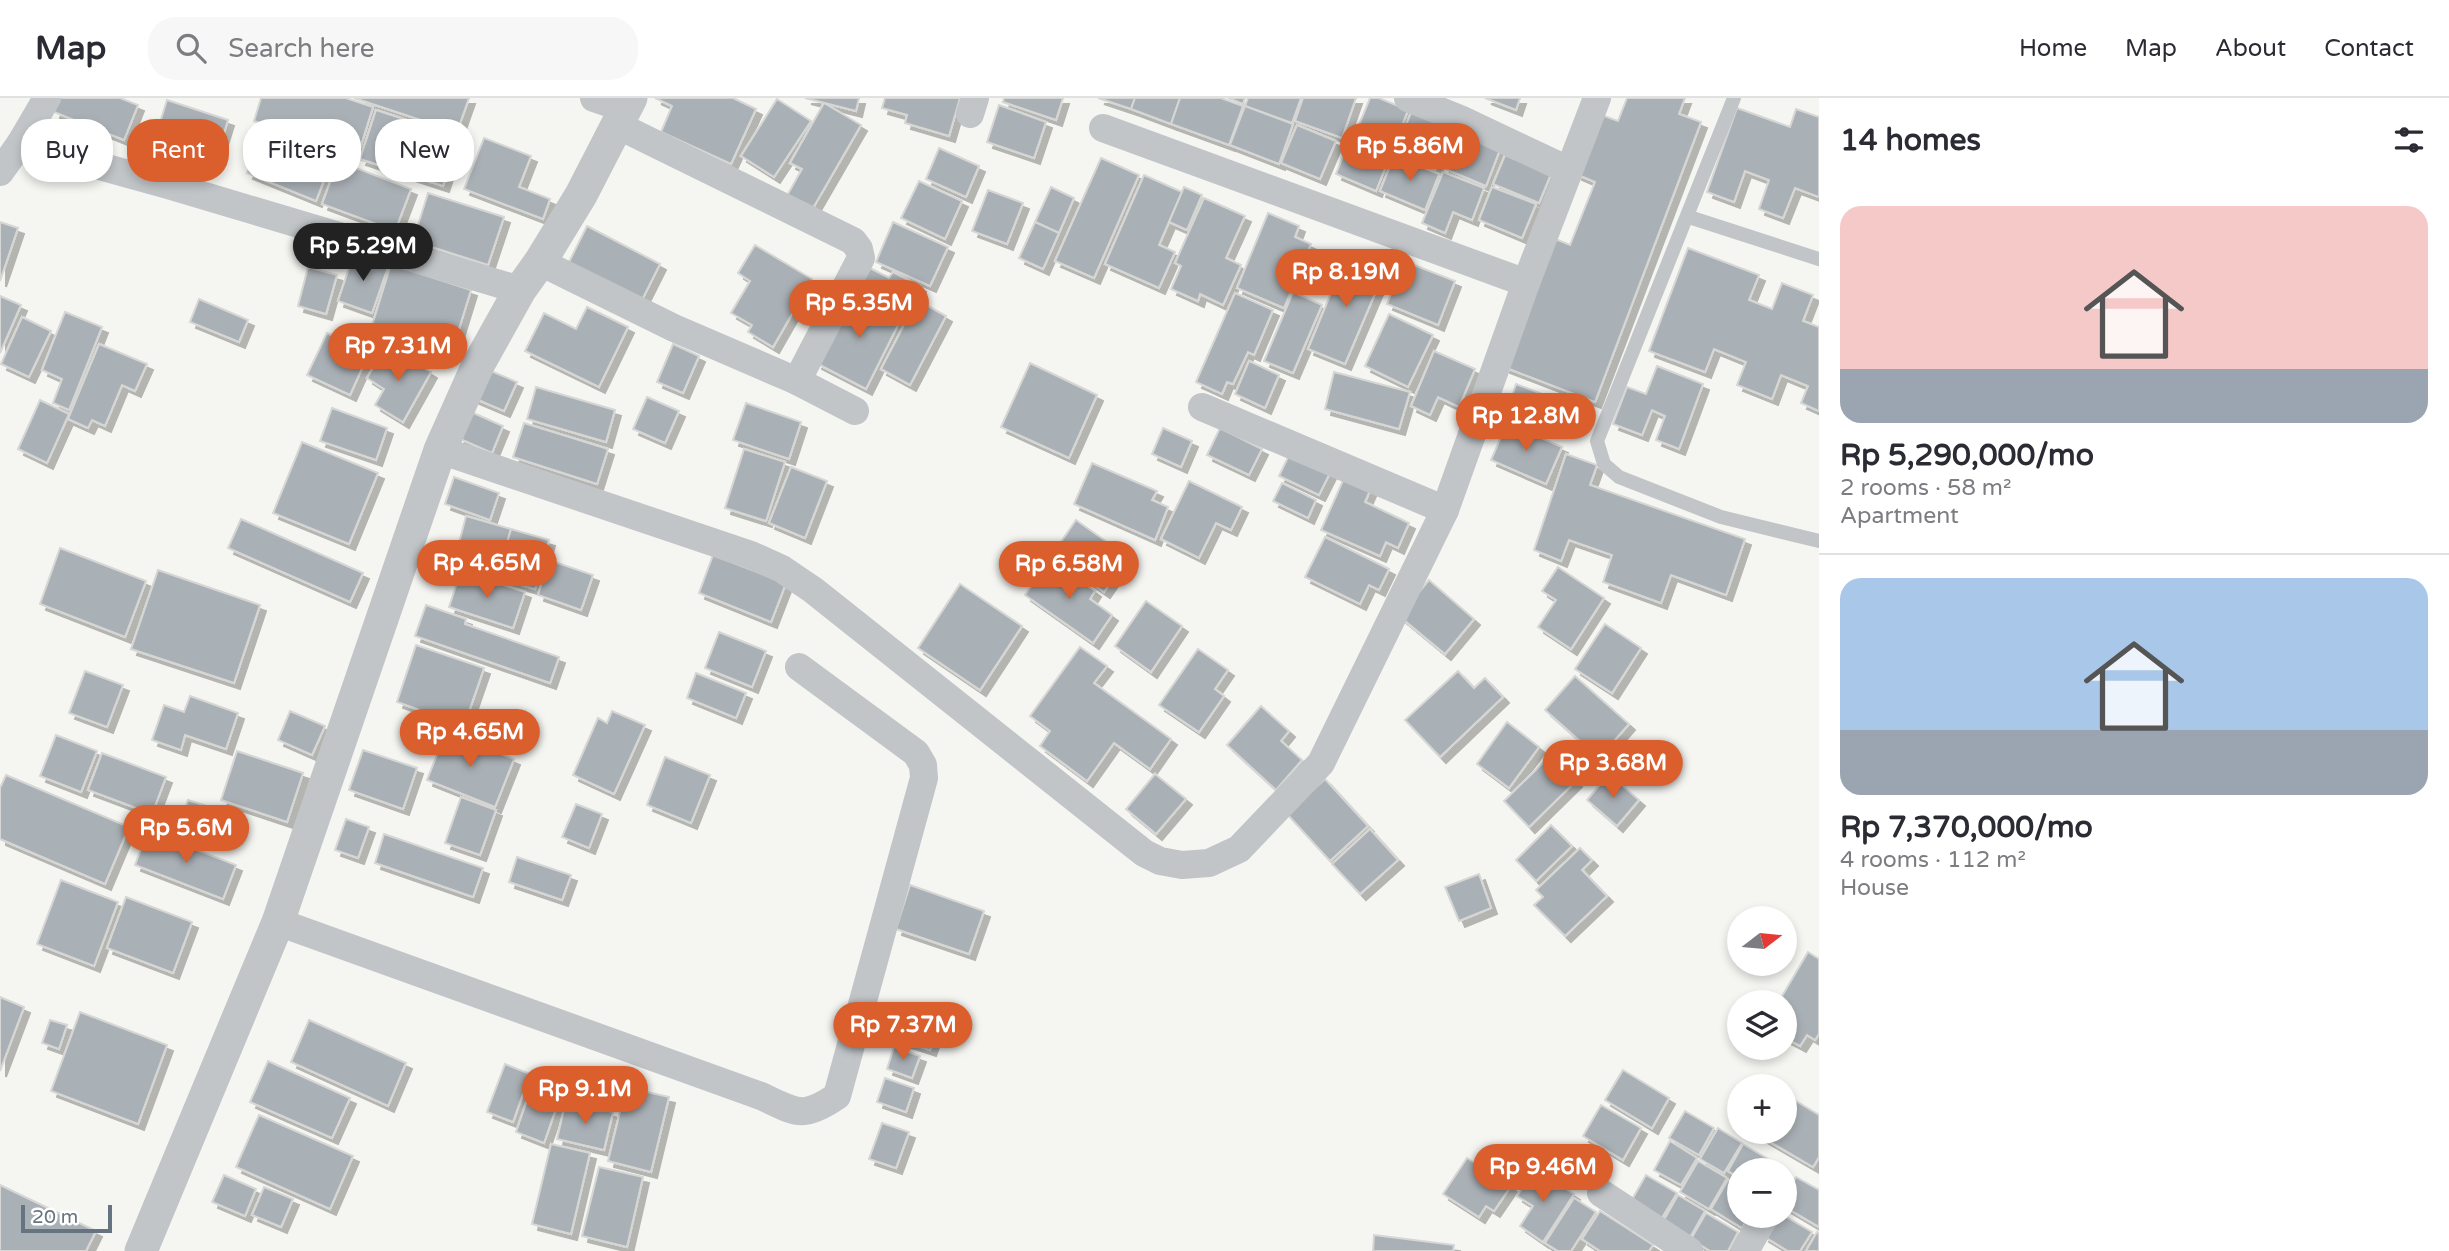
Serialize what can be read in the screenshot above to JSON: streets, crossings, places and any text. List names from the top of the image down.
{
  "scale_bar": "20 m",
  "north": "right",
  "page": {
    "header": "Map",
    "search": "Search here",
    "nav": [
      "Home",
      "Map",
      "About",
      "Contact"
    ],
    "heading": "14 homes",
    "chip": [
      "Buy",
      "Rent",
      "Filters",
      "New"
    ],
    "price": [
      "Rp 5.86M",
      "Rp 5.29M",
      "Rp 8.19M",
      "Rp 5.35M",
      "Rp 7.31M",
      "Rp 12.8M",
      "Rp 4.65M",
      "Rp 6.58M",
      "Rp 4.65M",
      "Rp 3.68M",
      "Rp 5.6M",
      "Rp 7.37M",
      "Rp 9.1M",
      "Rp 9.46M"
    ],
    "list": [
      {
        "name": "Rp 5,290,000/mo",
        "note": "2 rooms · 58 m² · Apartment"
      },
      {
        "name": "Rp 7,370,000/mo",
        "note": "4 rooms · 112 m² · House"
      }
    ],
    "map_buttons": ["+", "−"],
    "scale": "20 m"
  }
}
